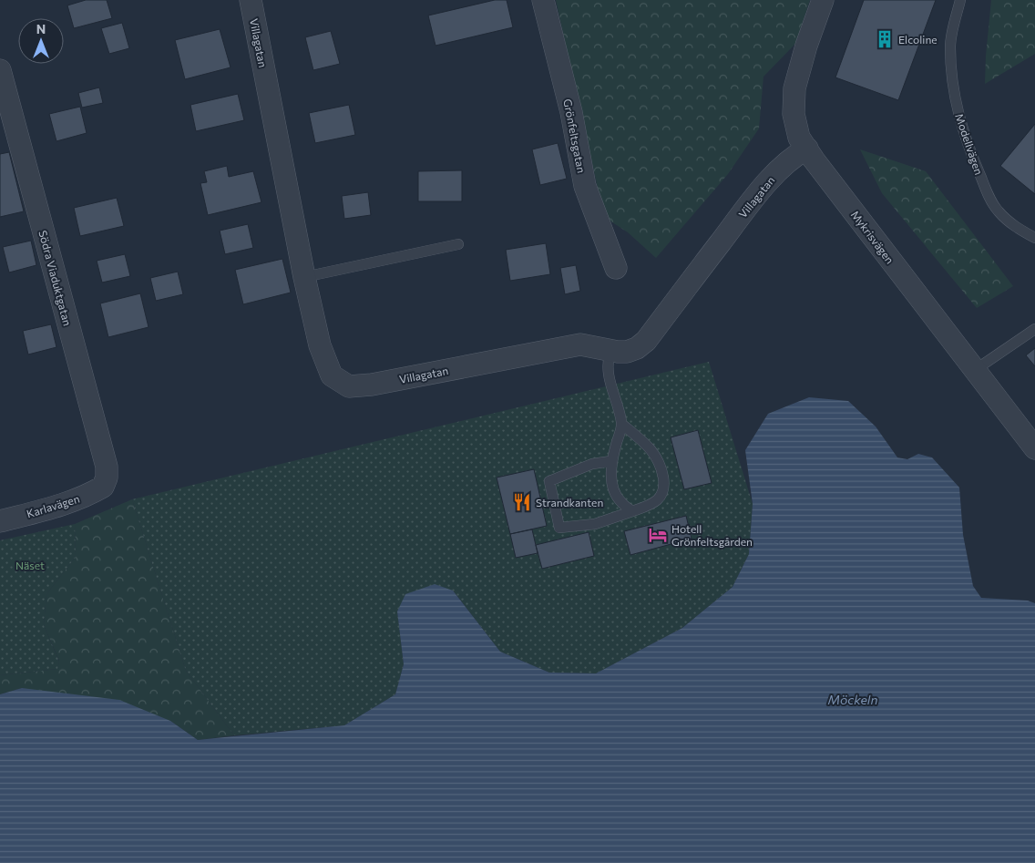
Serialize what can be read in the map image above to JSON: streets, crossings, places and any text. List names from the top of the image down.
{
  "streets": {
    "street": [
      "Villagatan",
      "Grönfeltsgatan",
      "Mykrisvägen",
      "Södra Viaduktgatan",
      "Karlavägen"
    ],
    "lane": ["Modellvägen"]
  },
  "crossings": [
    ["Villagatan", "Mykrisvägen"],
    ["Södra Viaduktgatan", "Karlavägen"]
  ],
  "water": ["Möckeln"],
  "parks": ["Näset"],
  "places": {
    "building": ["Elcoline"],
    "restaurant": ["Strandkanten"],
    "hotel": ["Hotell Grönfeltsgården"]
  },
  "north": "top"
}
